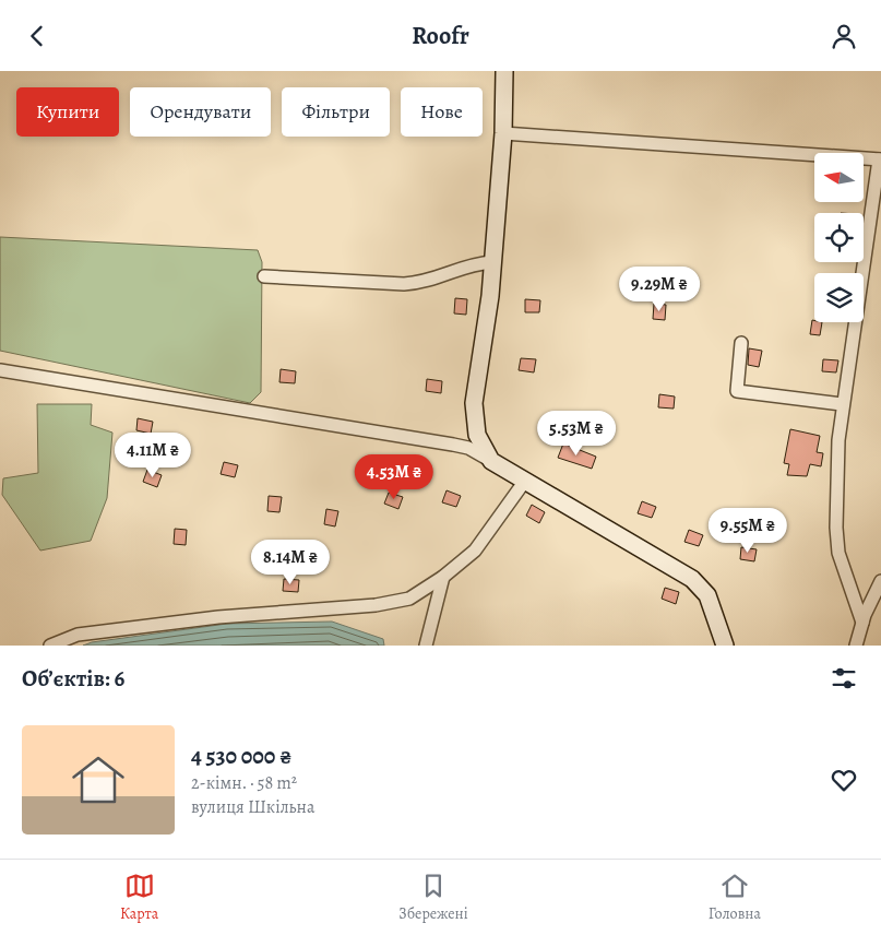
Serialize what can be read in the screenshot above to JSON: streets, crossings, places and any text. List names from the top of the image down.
{
  "north": "left",
  "page": {
    "header": "Roofr",
    "chip": [
      "Купити",
      "Орендувати",
      "Фільтри",
      "Нове"
    ],
    "price": [
      "9.29M ₴",
      "5.53M ₴",
      "4.11M ₴",
      "4.53M ₴",
      "9.55M ₴",
      "8.14M ₴"
    ],
    "heading": "Об’єктів: 6",
    "list": [
      {
        "name": "4 530 000 ₴",
        "note": "2-кімн. · 58 m² · вулиця Шкільна"
      }
    ],
    "tabs": ["Карта", "Збережені", "Головна"]
  }
}
